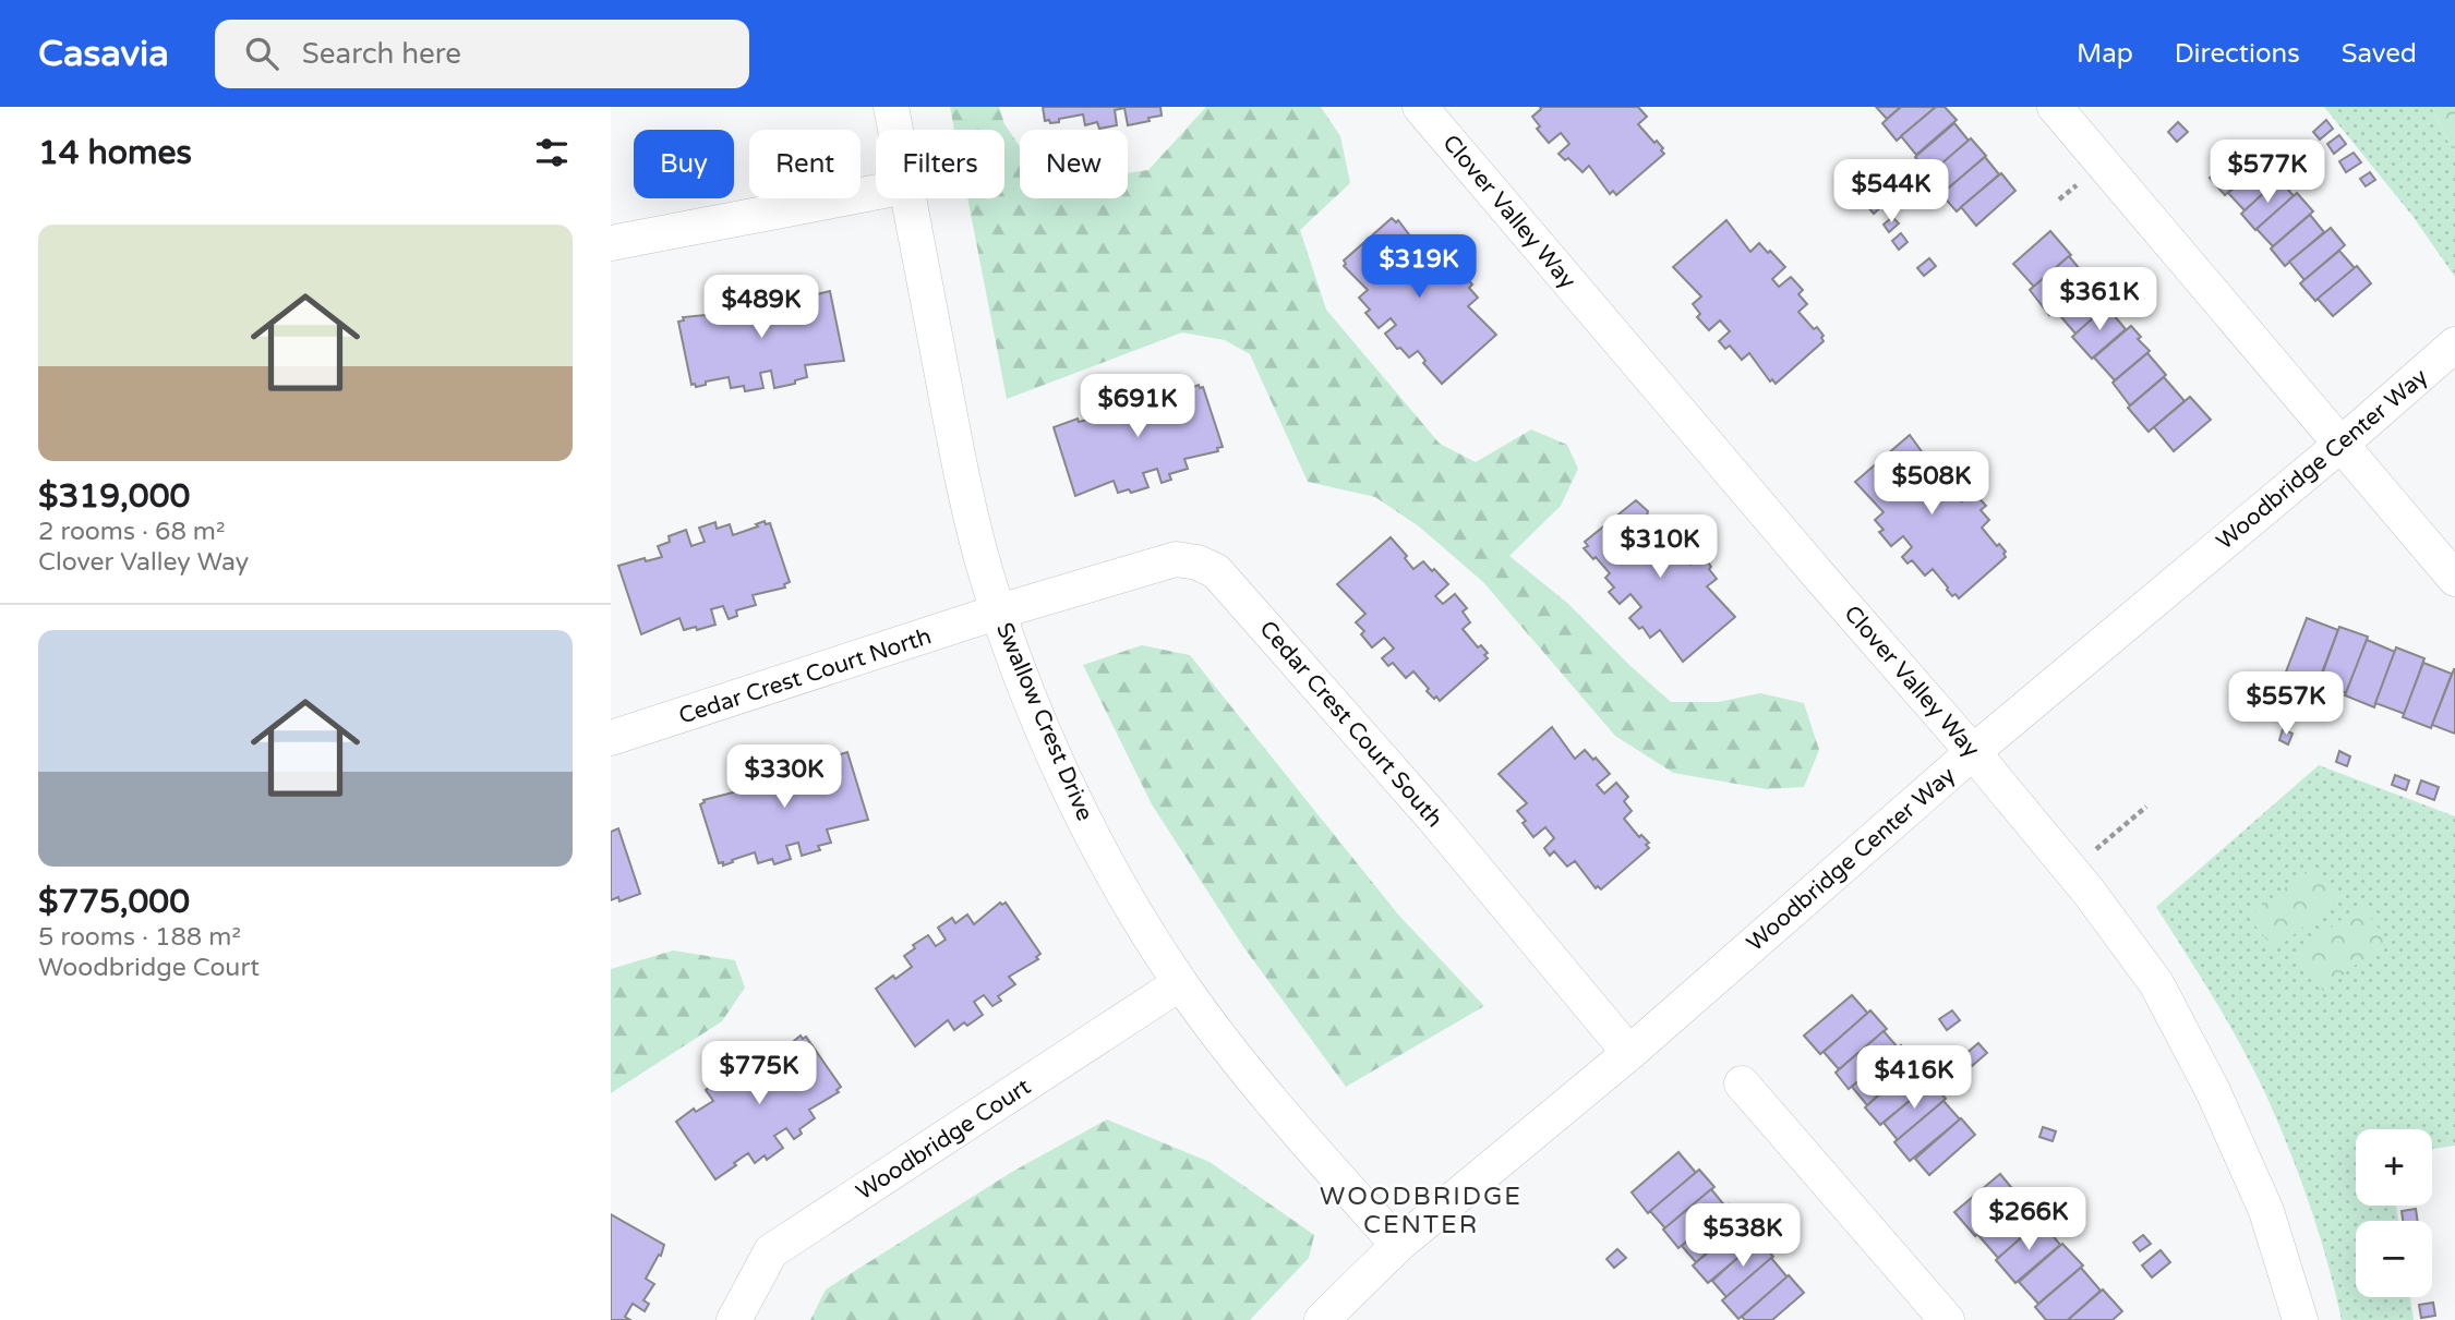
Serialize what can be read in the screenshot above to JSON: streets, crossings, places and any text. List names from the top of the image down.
{
  "streets": {
    "street": [
      "Clover Valley Way",
      "Woodbridge Center Way",
      "Cedar Crest Court North",
      "Swallow Crest Drive",
      "Cedar Crest Court South",
      "Woodbridge Court"
    ]
  },
  "crossings": [
    ["Clover Valley Way", "Woodbridge Center Way"],
    ["Woodbridge Center Way", "Swallow Crest Drive"],
    ["Woodbridge Center Way", "Cedar Crest Court South"],
    ["Cedar Crest Court North", "Swallow Crest Drive"],
    ["Cedar Crest Court North", "Cedar Crest Court South"],
    ["Swallow Crest Drive", "Cedar Crest Court South"],
    ["Swallow Crest Drive", "Woodbridge Court"]
  ],
  "districts": ["WOODBRIDGE CENTER"],
  "page": {
    "header": "Casavia",
    "search": "Search here",
    "nav": ["Map", "Directions", "Saved"],
    "heading": "14 homes",
    "chip": [
      "Buy",
      "Rent",
      "Filters",
      "New"
    ],
    "price": [
      "$577K",
      "$544K",
      "$319K",
      "$361K",
      "$489K",
      "$691K",
      "$508K",
      "$310K",
      "$557K",
      "$330K",
      "$775K",
      "$416K",
      "$266K",
      "$538K"
    ],
    "list": [
      {
        "name": "$319,000",
        "note": "2 rooms · 68 m² · Clover Valley Way"
      },
      {
        "name": "$775,000",
        "note": "5 rooms · 188 m² · Woodbridge Court"
      }
    ],
    "map_buttons": ["+", "−"]
  }
}
